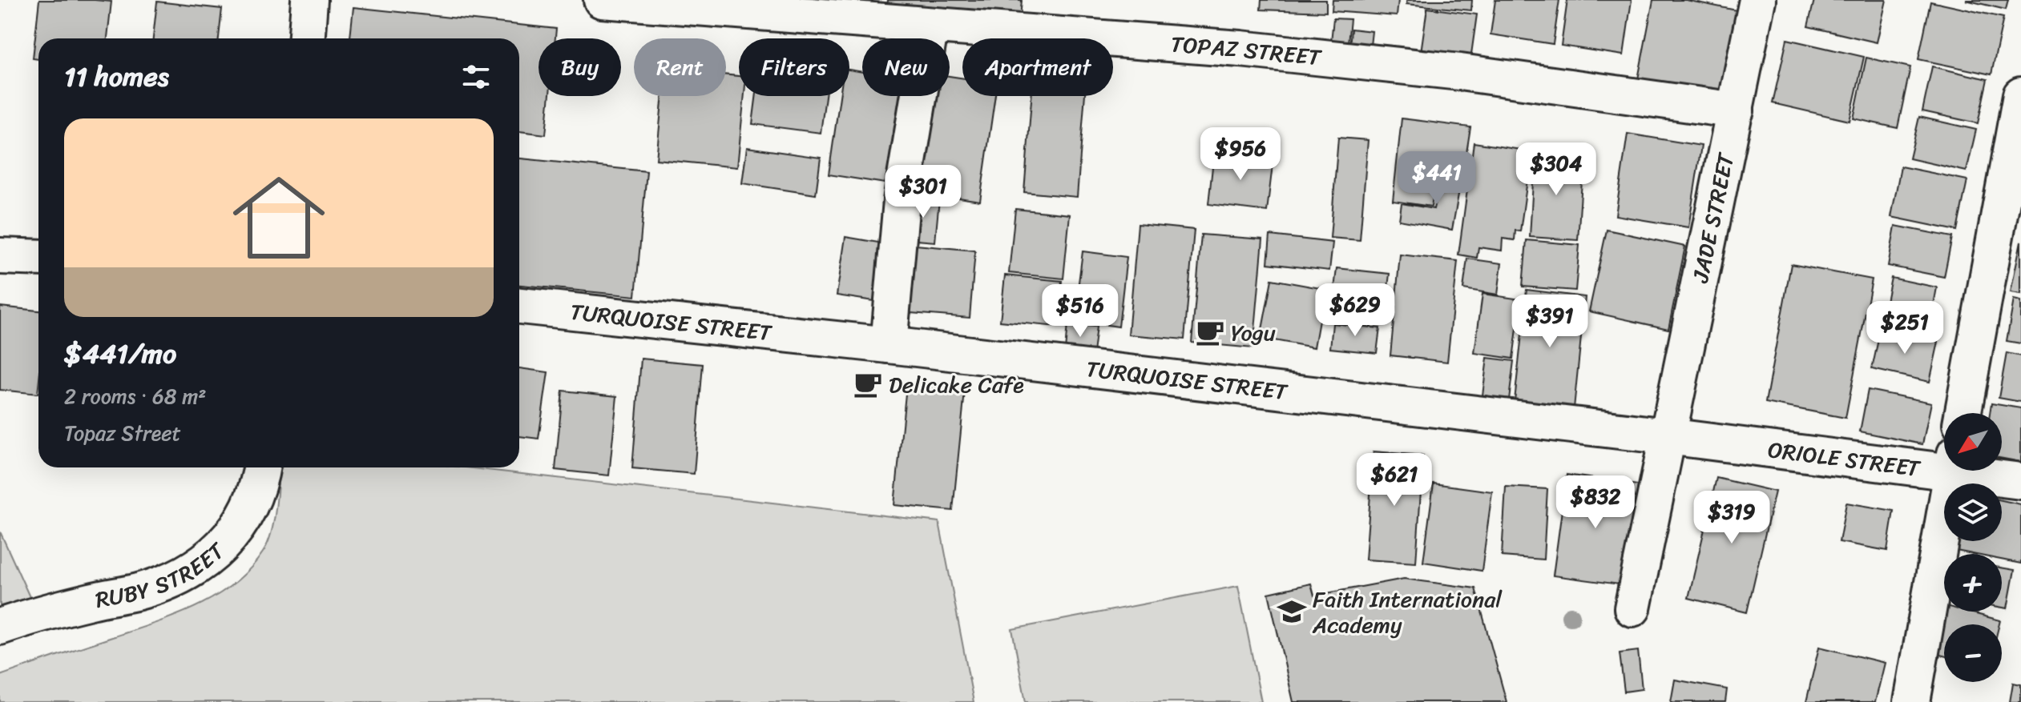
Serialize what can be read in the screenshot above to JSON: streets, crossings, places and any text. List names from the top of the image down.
{
  "streets": {
    "street": [
      "TOPAZ STREET",
      "JADE STREET",
      "TURQUOISE STREET",
      "ORIOLE STREET",
      "RUBY STREET"
    ]
  },
  "crossings": [
    ["TOPAZ STREET", "JADE STREET"],
    ["JADE STREET", "TURQUOISE STREET"],
    ["JADE STREET", "ORIOLE STREET"],
    ["TURQUOISE STREET", "ORIOLE STREET"]
  ],
  "places": {
    "cafe": ["Yogu", "Delicake Cafe"],
    "school or university": ["Faith International Academy"]
  },
  "north": "bottom left",
  "page": {
    "chip": [
      "Buy",
      "Rent",
      "Filters",
      "New",
      "Apartment"
    ],
    "heading": "11 homes",
    "list": [
      {
        "name": "$441/mo",
        "note": "2 rooms · 68 m² · Topaz Street"
      }
    ],
    "price": [
      "$956",
      "$304",
      "$441",
      "$301",
      "$629",
      "$516",
      "$391",
      "$251",
      "$621",
      "$832",
      "$319"
    ],
    "map_buttons": ["+", "−"]
  }
}
